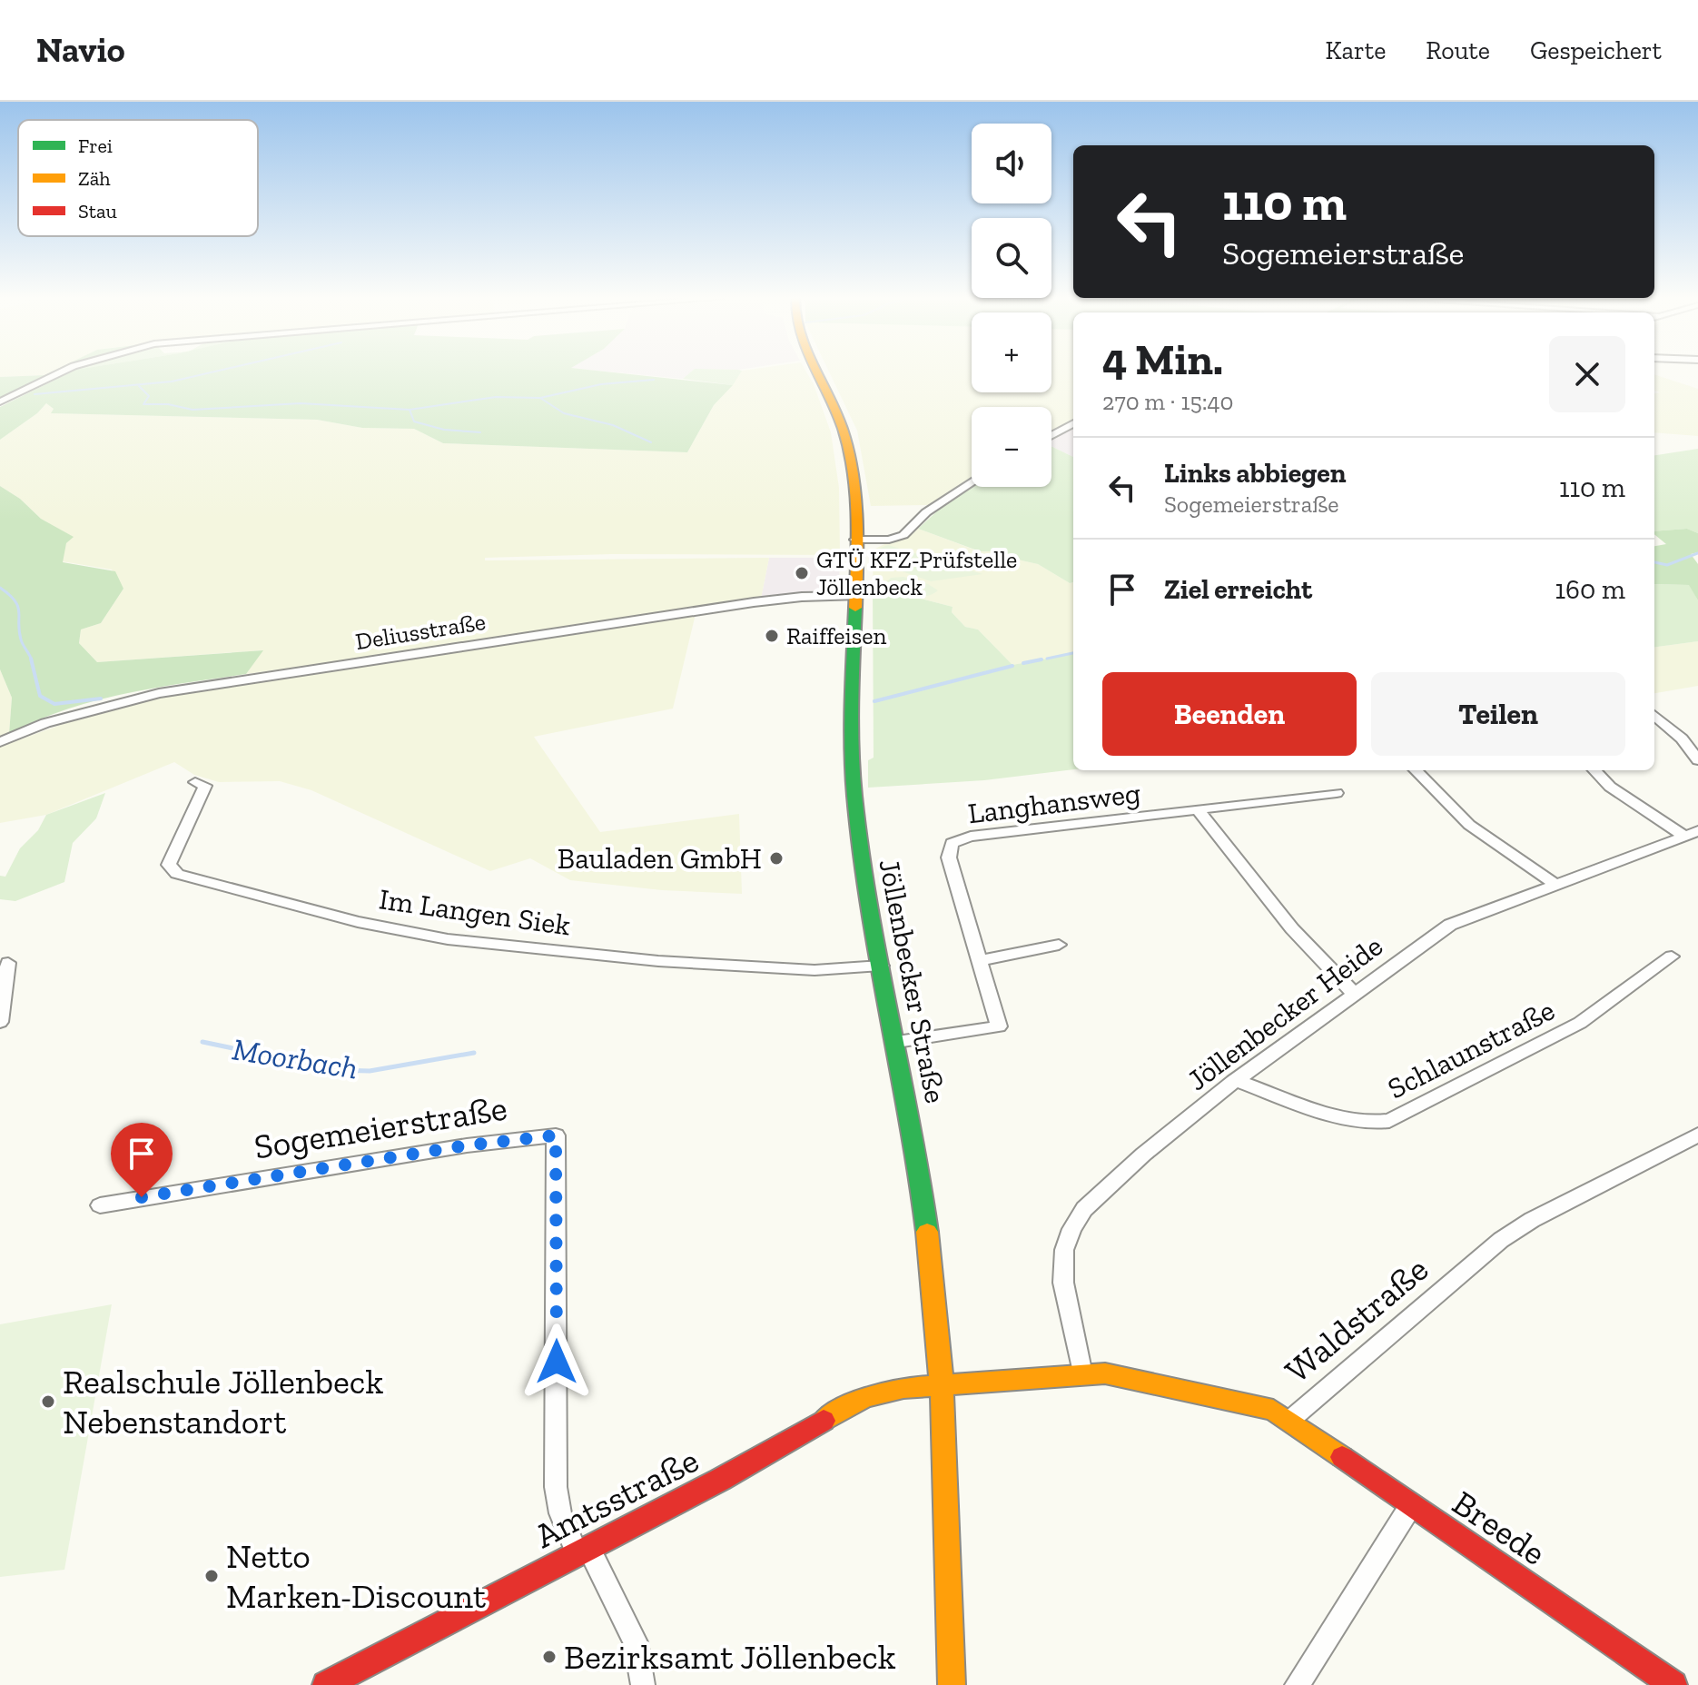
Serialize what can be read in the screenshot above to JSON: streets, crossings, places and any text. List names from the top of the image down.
{
  "streets": {
    "main road": [
      "Jöllenbecker Straße",
      "Waldstraße",
      "Amtsstraße",
      "Breede"
    ],
    "street": [
      "Deliusstraße",
      "Langhansweg",
      "Im Langen Siek",
      "Jöllenbecker Heide",
      "Schlaunstraße",
      "Sogemeierstraße"
    ]
  },
  "crossings": [
    ["Deliusstraße", "Jöllenbecker Straße"],
    ["Im Langen Siek", "Jöllenbecker Straße"],
    ["Jöllenbecker Straße", "Waldstraße"],
    ["Jöllenbecker Straße", "Amtsstraße"],
    ["Jöllenbecker Heide", "Schlaunstraße"],
    ["Jöllenbecker Heide", "Waldstraße"],
    ["Sogemeierstraße", "Amtsstraße"],
    ["Waldstraße", "Amtsstraße"],
    ["Waldstraße", "Breede"]
  ],
  "water": ["Moorbach"],
  "places": [
    "GTÜ KFZ-Prüfstelle Jöllenbeck",
    "Raiffeisen",
    "Bauladen GmbH",
    "Realschule Jöllenbeck Nebenstandort",
    "Netto Marken-Discount",
    "Bezirksamt Jöllenbeck"
  ],
  "legend": ["Frei", "Zäh", "Stau"],
  "page": {
    "header": "Navio",
    "nav": ["Karte", "Route", "Gespeichert"],
    "map_buttons": ["+", "−"],
    "turn": ["110 m", "Sogemeierstraße"],
    "heading": ["4 Min.", "270 m · 15:40"],
    "list": [
      {
        "name": "Links abbiegen",
        "note": "Sogemeierstraße",
        "value": "110 m"
      },
      {
        "name": "Ziel erreicht",
        "value": "160 m"
      }
    ],
    "buttons": ["Beenden", "Teilen"]
  }
}
